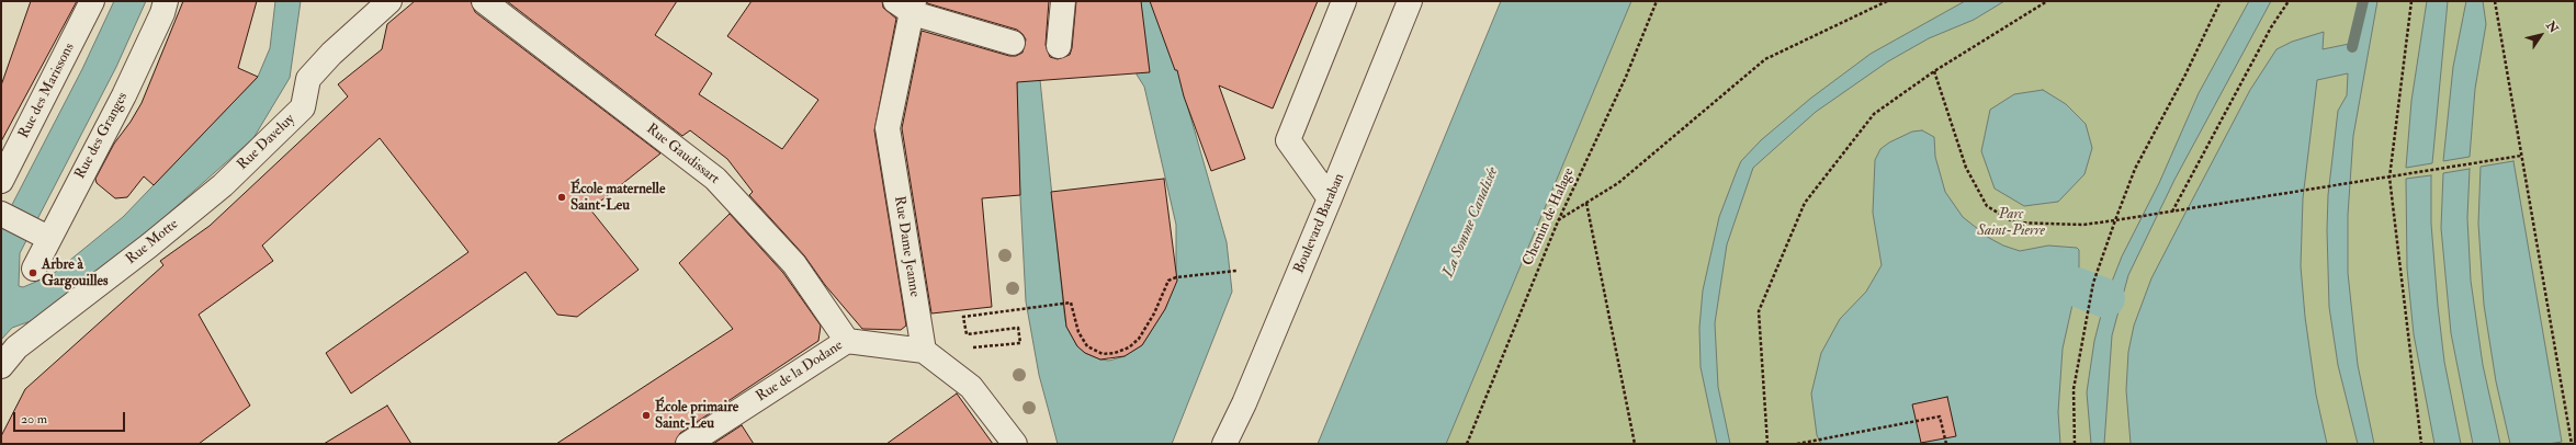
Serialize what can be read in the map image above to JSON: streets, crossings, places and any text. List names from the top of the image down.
{
  "streets": {
    "street": [
      "Rue des Marissons",
      "Rue des Granges",
      "Rue Daveluy",
      "Rue Gaudissart",
      "Boulevard Baraban",
      "Rue Motte",
      "Rue Dame Jeanne",
      "Rue de la Dodane"
    ],
    "path": ["Chemin de Halage"]
  },
  "crossings": [
    ["Rue Daveluy", "Rue Motte"],
    ["Rue Gaudissart", "Rue de la Dodane"],
    ["Rue Dame Jeanne", "Rue de la Dodane"]
  ],
  "water": ["La Somme Canalisée"],
  "parks": ["Parc Saint-Pierre"],
  "places": ["École maternelle Saint-Leu", "Arbre à Gargouilles", "École primaire Saint-Leu"],
  "scale_bar": "20 m",
  "north": "top right"
}
